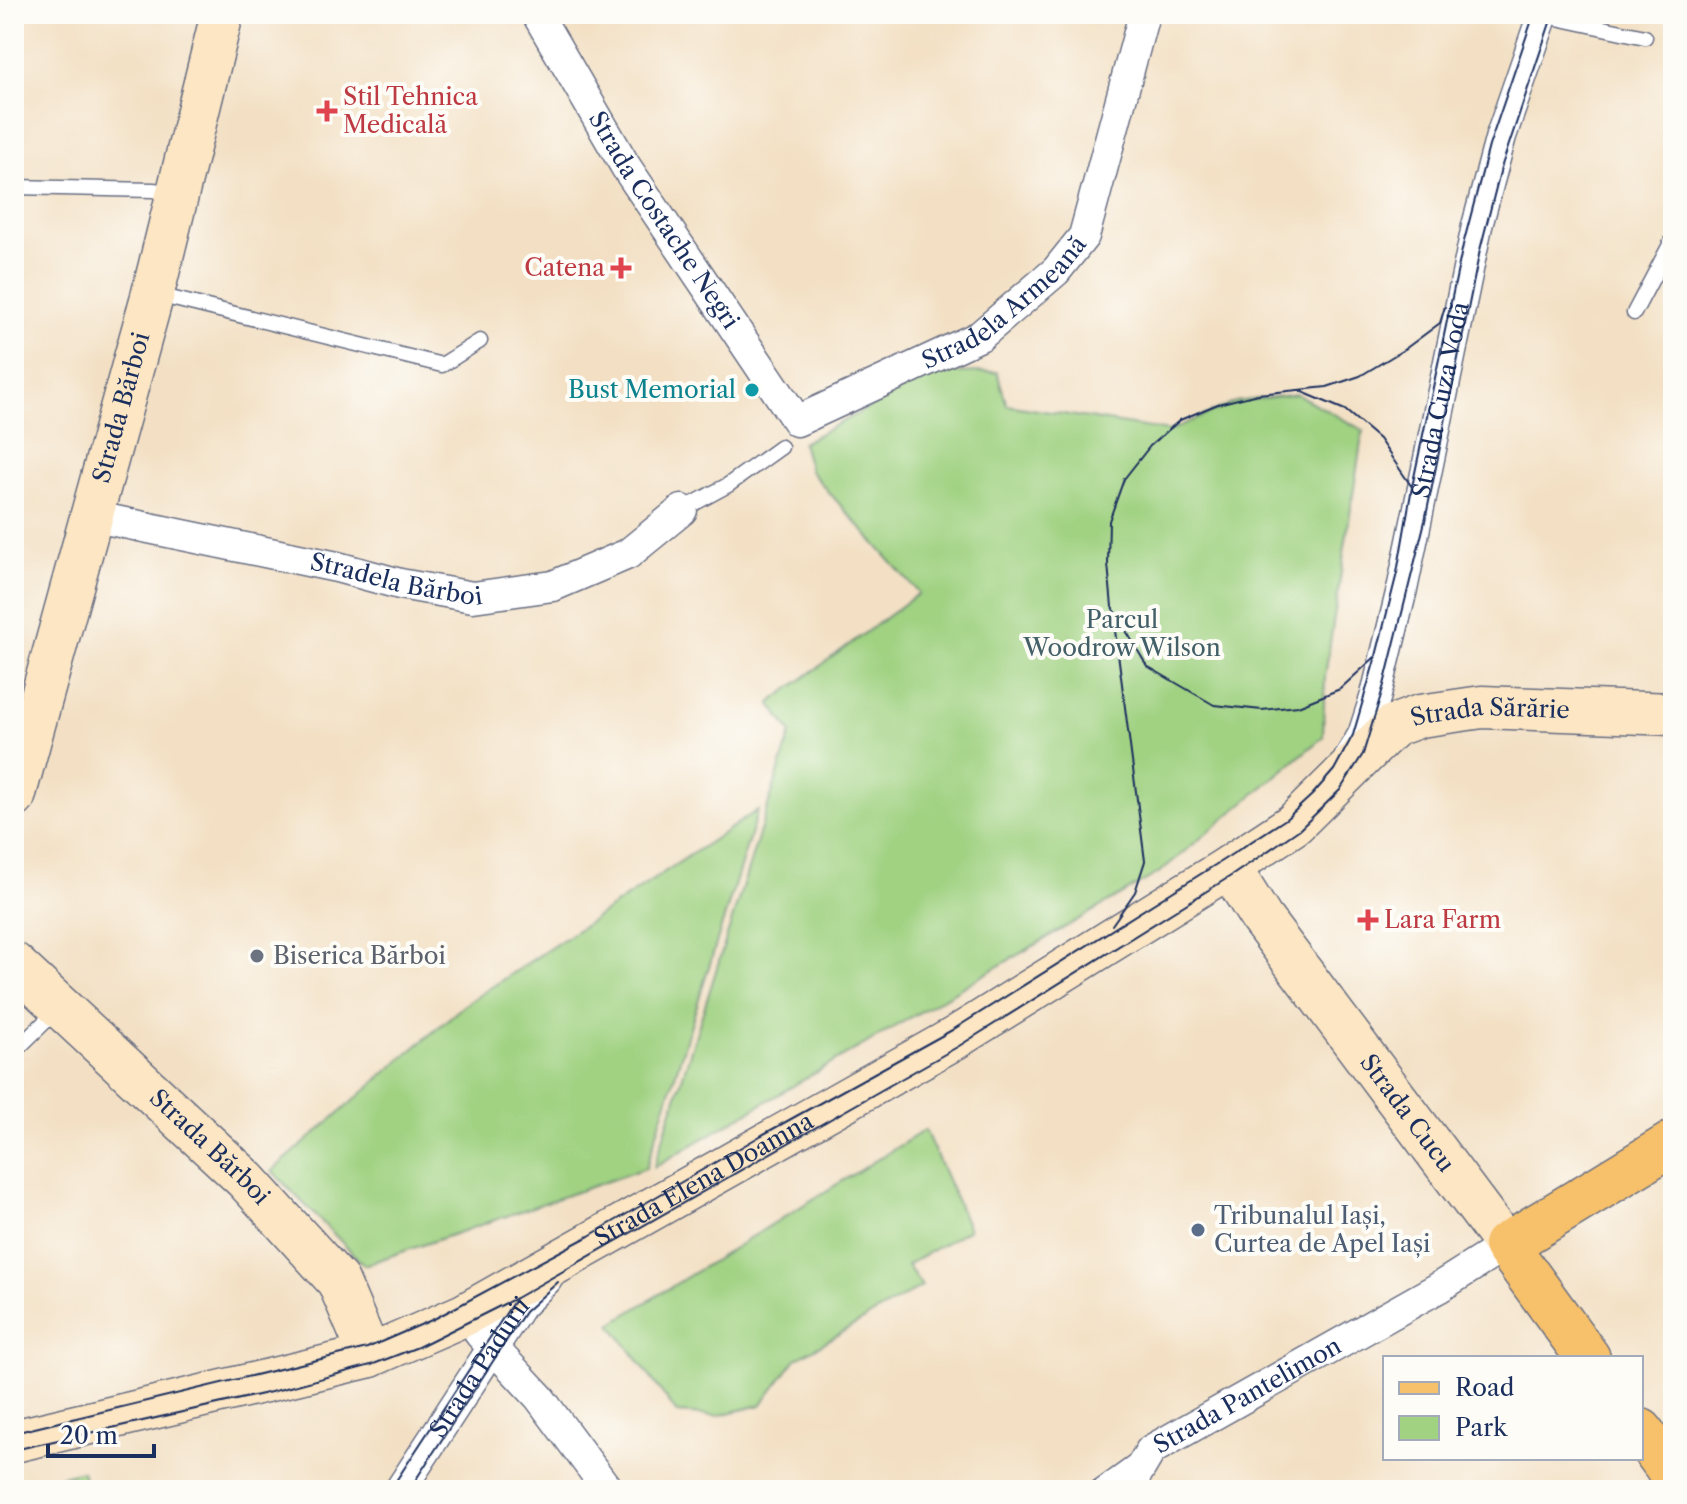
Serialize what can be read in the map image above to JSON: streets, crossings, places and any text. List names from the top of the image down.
{
  "streets": {
    "main road": [
      "Strada Bărboi",
      "Strada Sărărie",
      "Strada Cucu",
      "Strada Elena Doamna"
    ],
    "street": [
      "Strada Costache Negri",
      "Stradela Armeană",
      "Strada Cuza Vodă",
      "Stradela Bărboi",
      "Strada Pădurii",
      "Strada Pantelimon"
    ]
  },
  "crossings": [
    ["Strada Costache Negri", "Stradela Armeană"],
    ["Strada Cuza Vodă", "Strada Sărărie"],
    ["Strada Cuza Vodă", "Strada Elena Doamna"],
    ["Strada Bărboi", "Stradela Bărboi"],
    ["Strada Bărboi", "Strada Elena Doamna"],
    ["Strada Sărărie", "Strada Elena Doamna"],
    ["Strada Cucu", "Strada Elena Doamna"],
    ["Strada Cucu", "Strada Pantelimon"],
    ["Strada Elena Doamna", "Strada Pădurii"]
  ],
  "parks": ["Parcul Woodrow Wilson"],
  "places": {
    "health": ["Stil Tehnica Medicală", "Catena", "Lara Farm"],
    "other": ["Bust Memorial", "Biserica Bărboi", "Tribunalul Iași, Curtea de Apel Iași"]
  },
  "legend": ["Road", "Park"],
  "scale_bar": "20 m"
}
